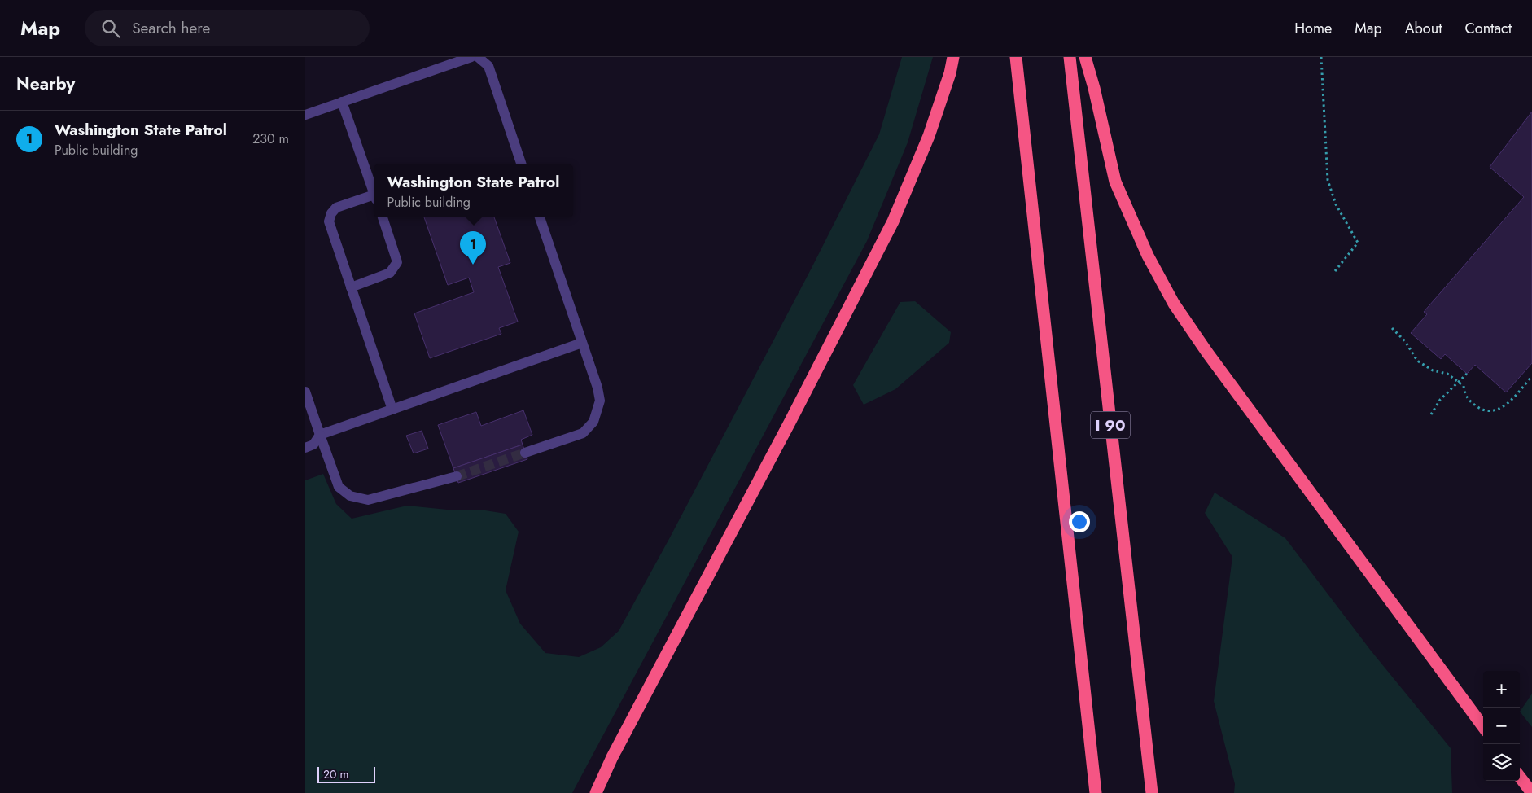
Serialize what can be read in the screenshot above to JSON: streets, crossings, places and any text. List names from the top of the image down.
{
  "streets": {
    "highway": ["I 90"]
  },
  "scale_bar": "20 m",
  "page": {
    "header": "Map",
    "search": "Search here",
    "nav": [
      "Home",
      "Map",
      "About",
      "Contact"
    ],
    "heading": "Nearby",
    "list": [
      {
        "mark": "1",
        "name": "Washington State Patrol",
        "note": "Public building",
        "value": "230 m"
      }
    ],
    "popup": ["Washington State Patrol", "Public building"],
    "pins": "1",
    "map_buttons": ["+", "−"],
    "scale": "20 m"
  }
}
